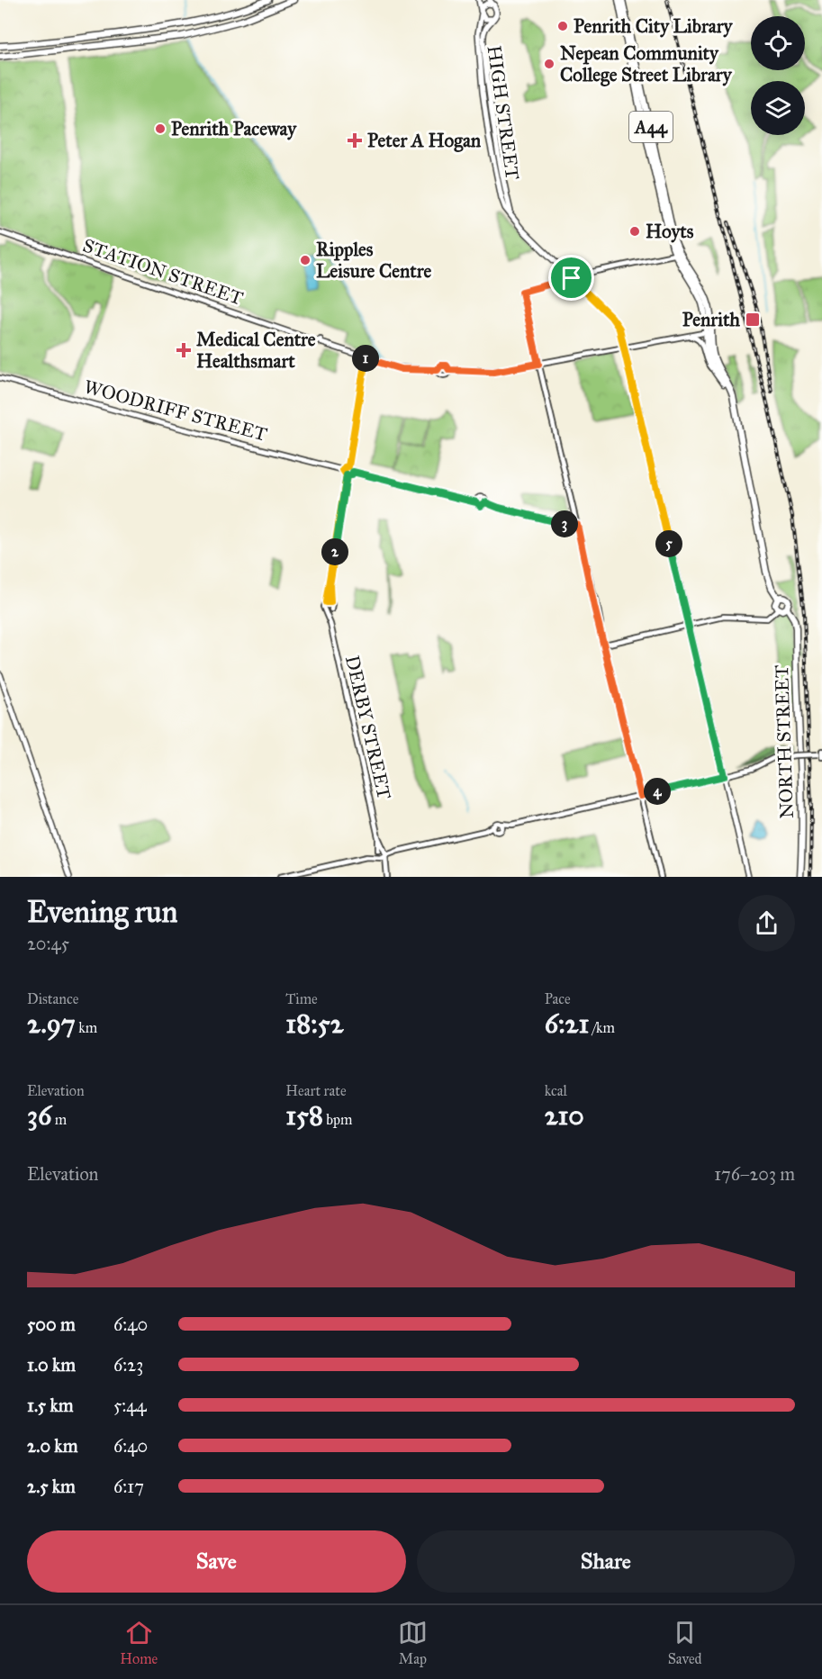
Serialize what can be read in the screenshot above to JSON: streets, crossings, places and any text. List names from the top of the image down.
{
  "streets": {
    "main road": ["HIGH STREET", "A44", "NORTH STREET"],
    "street": ["STATION STREET", "WOODRIFF STREET", "DERBY STREET"]
  },
  "crossings": [
    ["A44", "NORTH STREET"]
  ],
  "places": {
    "other": [
      "Penrith City Library",
      "Nepean Community College Street Library",
      "Penrith Paceway",
      "Hoyts",
      "Ripples Leisure Centre"
    ],
    "health": ["Peter A Hogan", "Medical Centre Healthsmart"],
    "transit": ["Penrith"]
  },
  "page": {
    "pins": [
      "1",
      "3",
      "5",
      "2",
      "4"
    ],
    "heading": ["Evening run", "20:45"],
    "stats": [
      ["Distance", "2.97 km"],
      ["Time", "18:52"],
      ["Pace", "6:21 /km"],
      ["Elevation", "36 m"],
      ["Heart rate", "158 bpm"],
      ["kcal", "210"]
    ],
    "chart": ["Elevation", "176–203 m"],
    "list": [
      {
        "name": "500 m",
        "note": "6:40"
      },
      {
        "name": "1.0 km",
        "note": "6:23"
      },
      {
        "name": "1.5 km",
        "note": "5:44"
      },
      {
        "name": "2.0 km",
        "note": "6:40"
      },
      {
        "name": "2.5 km",
        "note": "6:17"
      }
    ],
    "buttons": ["Save", "Share"],
    "tabs": ["Home", "Map", "Saved"]
  }
}
